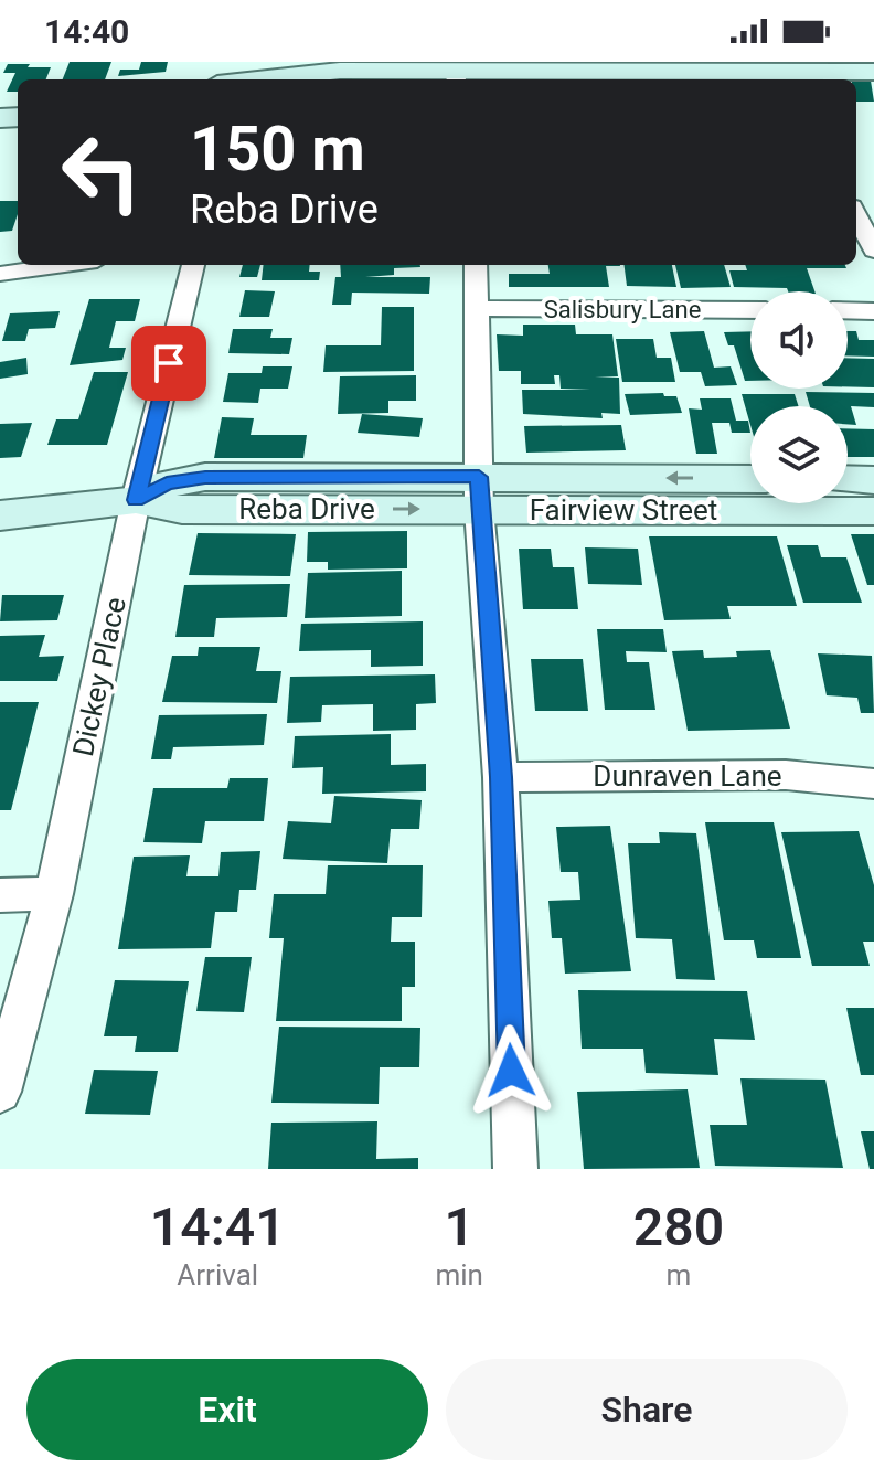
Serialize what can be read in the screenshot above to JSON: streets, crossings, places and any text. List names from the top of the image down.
{
  "streets": {
    "street": [
      "Salisbury Lane",
      "Reba Drive",
      "Fairview Street",
      "Dickey Place",
      "Dunraven Lane"
    ]
  },
  "crossings": [
    ["Reba Drive", "Fairview Street"],
    ["Reba Drive", "Dickey Place"]
  ],
  "page": {
    "status": "14:40",
    "turn": ["150 m", "Reba Drive"],
    "eta": [
      "14:41",
      "Arrival",
      "1",
      "min",
      "280",
      "m"
    ],
    "buttons": ["Exit", "Share"]
  }
}
